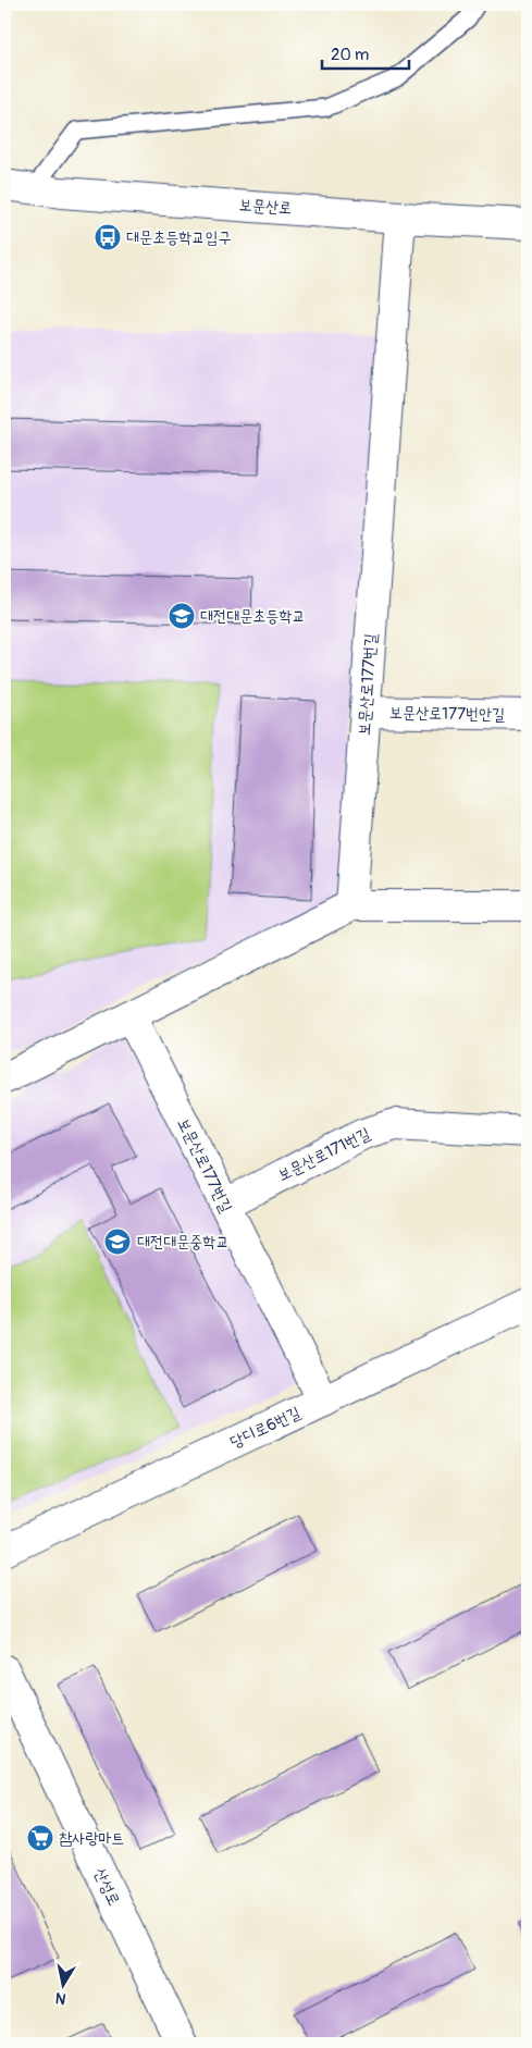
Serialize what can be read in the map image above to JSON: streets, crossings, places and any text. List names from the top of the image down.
{
  "streets": {
    "street": [
      "보문산로",
      "보문산로177번길",
      "보문산로177번안길",
      "보문산로171번길",
      "당디로6번길",
      "산성로"
    ]
  },
  "crossings": [
    ["보문산로", "보문산로177번길"],
    ["보문산로177번길", "보문산로177번안길"],
    ["보문산로177번길", "보문산로171번길"],
    ["보문산로177번길", "당디로6번길"]
  ],
  "places": {
    "bus stop": ["대문초등학교입구"],
    "school or university": ["대전대문초등학교", "대전대문중학교"],
    "supermarket": ["참사랑마트"]
  },
  "scale_bar": "20 m",
  "north": "bottom"
}
